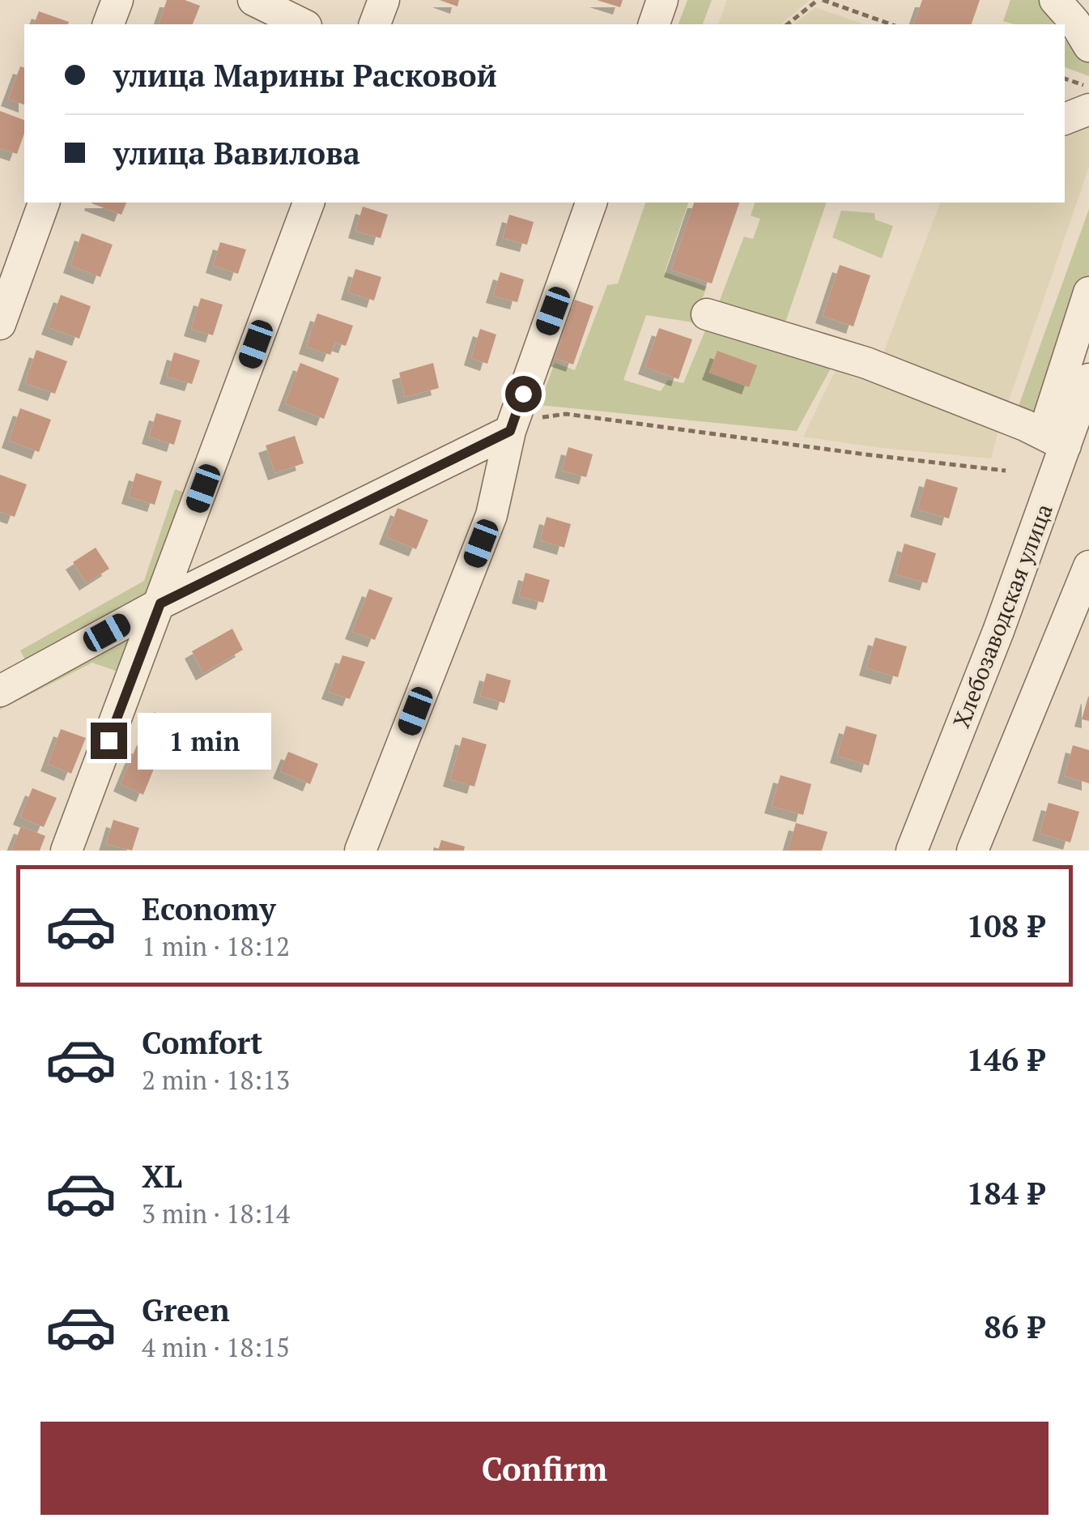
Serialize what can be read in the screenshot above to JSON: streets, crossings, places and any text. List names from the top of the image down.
{
  "streets": {
    "street": ["Хлебозаводская улица"]
  },
  "page": {
    "banner": ["улица Марины Расковой", "улица Вавилова"],
    "bubble": "1 min",
    "list": [
      {
        "name": "Economy",
        "note": "1 min · 18:12",
        "value": "108 ₽"
      },
      {
        "name": "Comfort",
        "note": "2 min · 18:13",
        "value": "146 ₽"
      },
      {
        "name": "XL",
        "note": "3 min · 18:14",
        "value": "184 ₽"
      },
      {
        "name": "Green",
        "note": "4 min · 18:15",
        "value": "86 ₽"
      }
    ],
    "buttons": "Confirm"
  }
}
